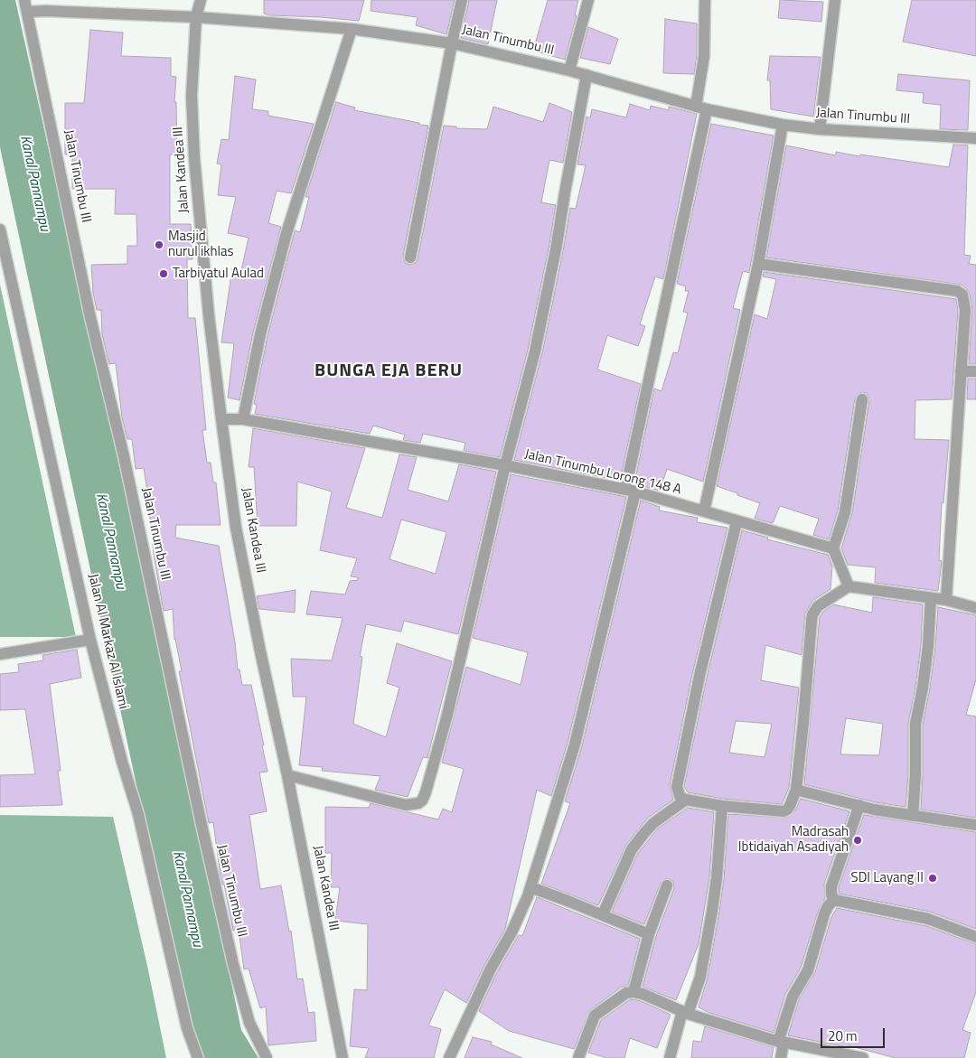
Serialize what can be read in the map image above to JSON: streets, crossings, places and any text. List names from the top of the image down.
{
  "streets": {
    "street": [
      "Jalan Tinumbu III",
      "Jalan Kandea III",
      "Jalan Tinumbu Lorong 148 A",
      "Jalan Al Markaz Al Islami"
    ]
  },
  "crossings": [
    ["Jalan Tinumbu III", "Jalan Kandea III"],
    ["Jalan Kandea III", "Jalan Tinumbu Lorong 148 A"]
  ],
  "districts": ["BUNGA EJA BERU"],
  "water": ["Kanal Pannampu"],
  "places": [
    "Masjid nurul ikhlas",
    "Tarbiyatul Aulad",
    "Madrasah Ibtidaiyah Asadiyah",
    "SDI Layang II"
  ],
  "scale_bar": "20 m"
}
